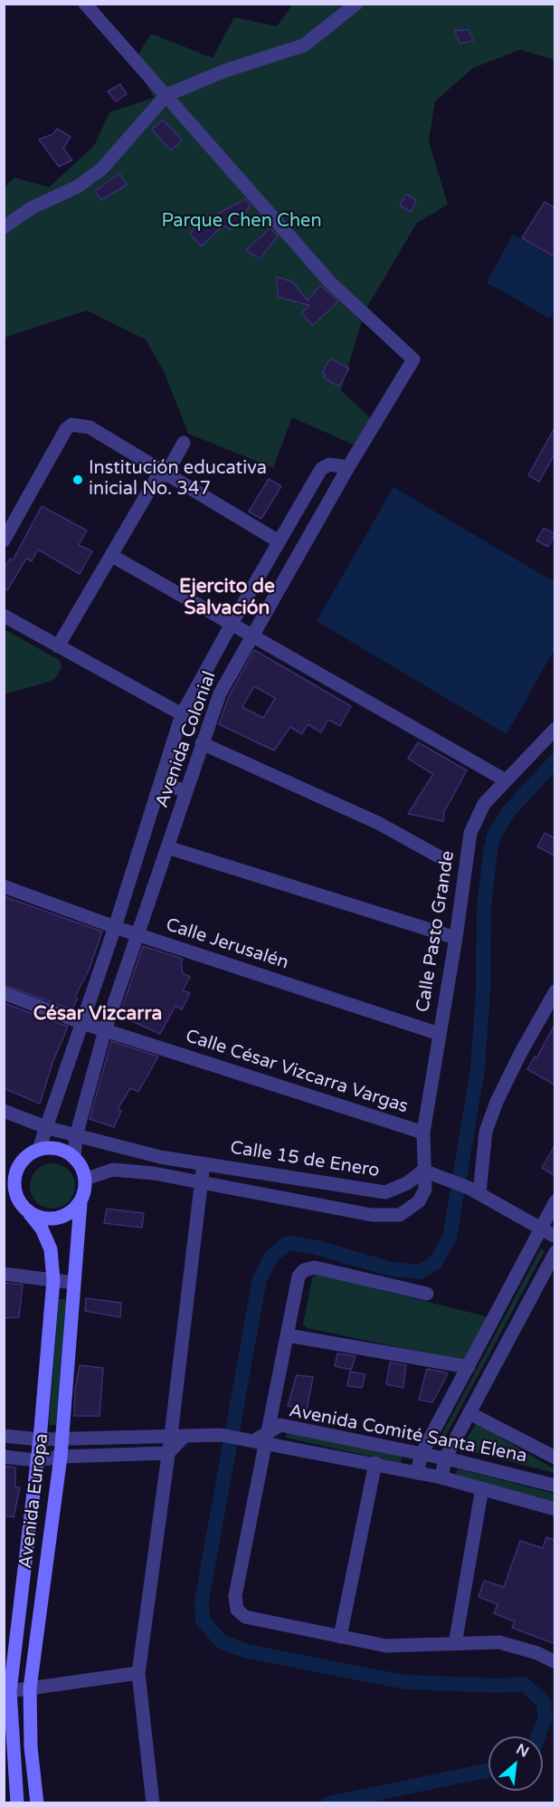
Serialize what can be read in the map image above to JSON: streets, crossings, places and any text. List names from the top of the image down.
{
  "streets": {
    "main road": ["Avenida Europa"],
    "street": [
      "Avenida Colonial",
      "Calle Pasto Grande",
      "Calle Jerusalén",
      "Calle César Vizcarra Vargas",
      "Calle 15 de Enero",
      "Avenida Comité Santa Elena"
    ]
  },
  "crossings": [
    ["Avenida Colonial", "Calle Jerusalén"],
    ["Avenida Colonial", "Calle César Vizcarra Vargas"],
    ["Avenida Colonial", "Calle 15 de Enero"],
    ["Avenida Colonial", "Avenida Europa"],
    ["Calle Pasto Grande", "Calle Jerusalén"],
    ["Calle Pasto Grande", "Calle César Vizcarra Vargas"],
    ["Calle Pasto Grande", "Calle 15 de Enero"]
  ],
  "districts": ["Ejercito de Salvación", "César Vizcarra"],
  "parks": ["Parque Chen Chen"],
  "places": ["Institución educativa inicial No. 347"],
  "north": "top right"
}
